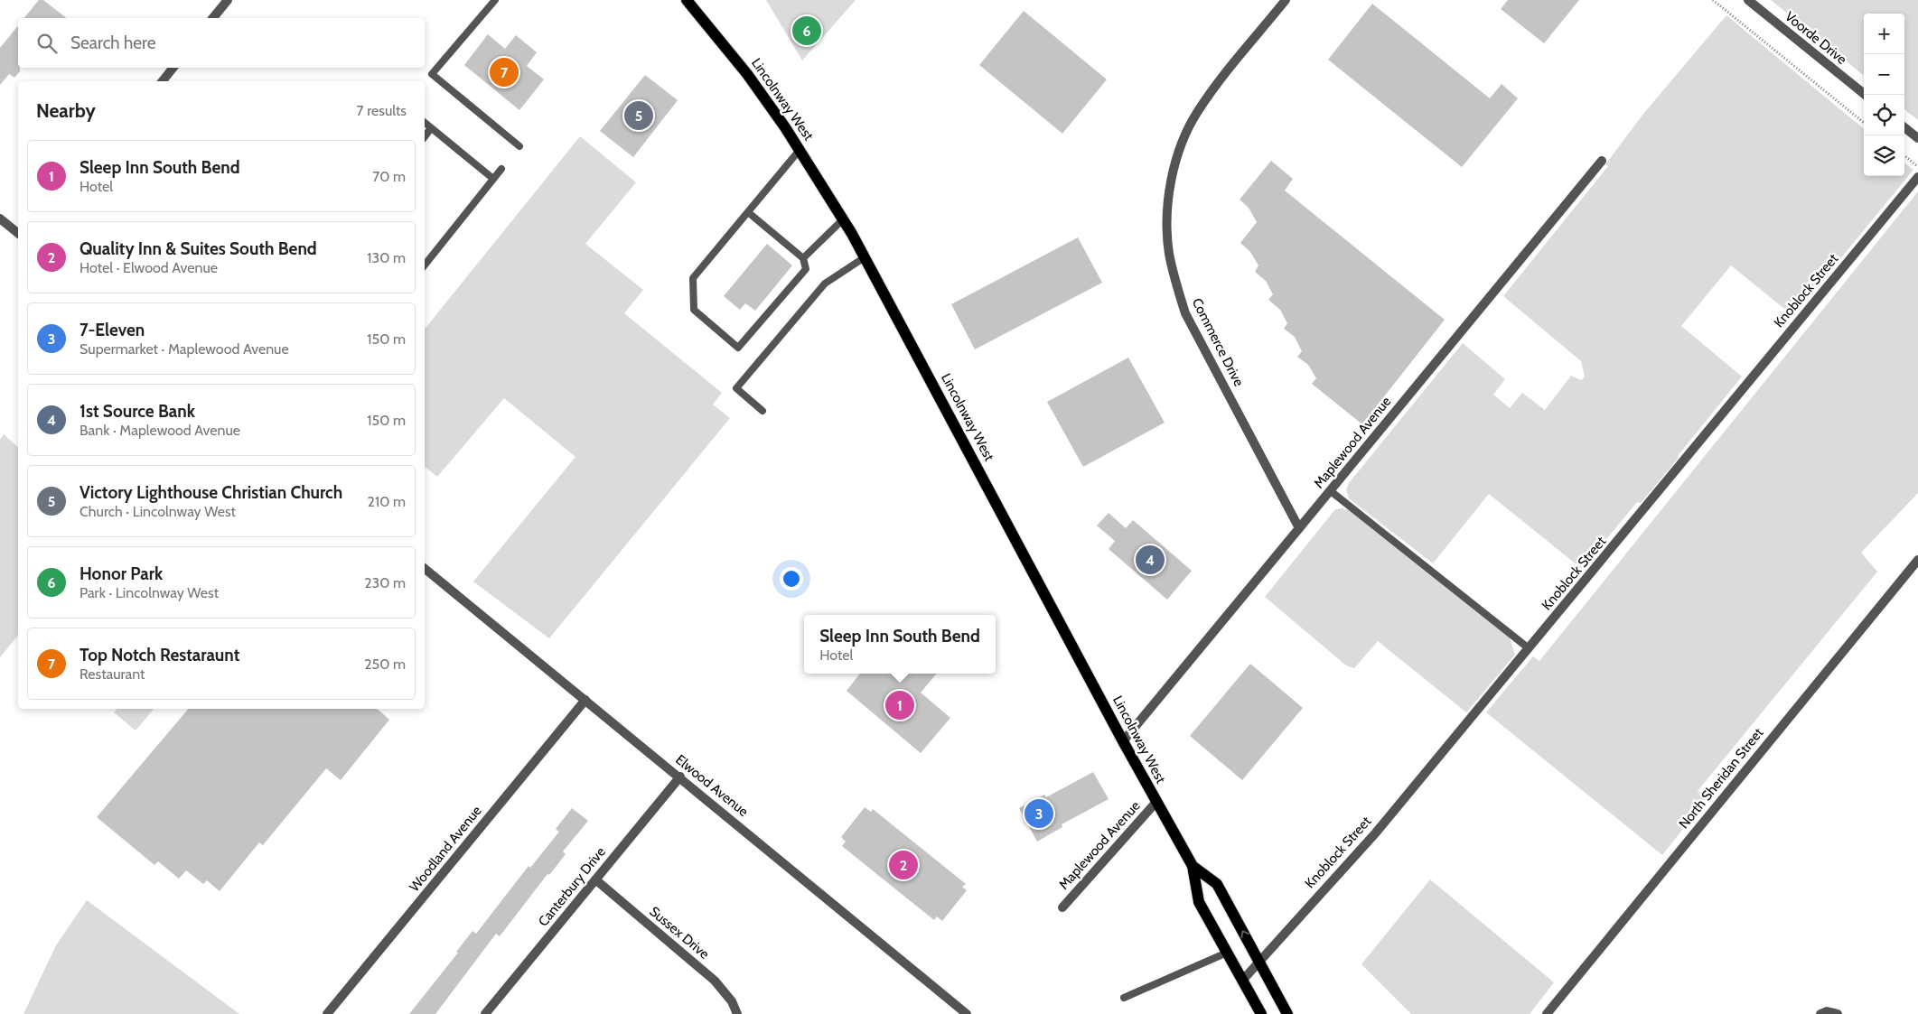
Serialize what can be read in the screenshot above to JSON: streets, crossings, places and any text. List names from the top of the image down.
{
  "streets": {
    "main road": ["Lincolnway West"],
    "street": [
      "Voorde Drive",
      "Knoblock Street",
      "Commerce Drive",
      "Maplewood Avenue",
      "North Sheridan Street",
      "Elwood Avenue",
      "Woodland Avenue",
      "Canterbury Drive",
      "Sussex Drive"
    ]
  },
  "crossings": [
    ["Lincolnway West", "Knoblock Street"],
    ["Lincolnway West", "Maplewood Avenue"],
    ["Commerce Drive", "Maplewood Avenue"],
    ["Elwood Avenue", "Woodland Avenue"],
    ["Elwood Avenue", "Canterbury Drive"],
    ["Canterbury Drive", "Sussex Drive"]
  ],
  "page": {
    "map_buttons": ["+", "−"],
    "pins": [
      "6",
      "7",
      "5",
      "4",
      "1",
      "3",
      "2"
    ],
    "search": "Search here",
    "heading": ["Nearby", "7 results"],
    "list": [
      {
        "mark": "1",
        "name": "Sleep Inn South Bend",
        "note": "Hotel",
        "value": "70 m"
      },
      {
        "mark": "2",
        "name": "Quality Inn & Suites South Bend",
        "note": "Hotel · Elwood Avenue",
        "value": "130 m"
      },
      {
        "mark": "3",
        "name": "7-Eleven",
        "note": "Supermarket · Maplewood Avenue",
        "value": "150 m"
      },
      {
        "mark": "4",
        "name": "1st Source Bank",
        "note": "Bank · Maplewood Avenue",
        "value": "150 m"
      },
      {
        "mark": "5",
        "name": "Victory Lighthouse Christian Church",
        "note": "Church · Lincolnway West",
        "value": "210 m"
      },
      {
        "mark": "6",
        "name": "Honor Park",
        "note": "Park · Lincolnway West",
        "value": "230 m"
      },
      {
        "mark": "7",
        "name": "Top Notch Restaraunt",
        "note": "Restaurant",
        "value": "250 m"
      }
    ],
    "popup": ["Sleep Inn South Bend", "Hotel"]
  }
}
